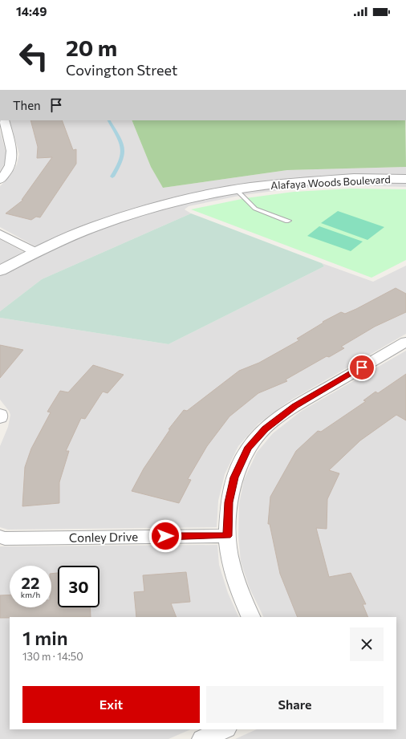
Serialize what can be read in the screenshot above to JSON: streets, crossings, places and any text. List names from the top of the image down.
{
  "streets": {
    "street": ["Alafaya Woods Boulevard", "Conley Drive"]
  },
  "page": {
    "status": "14:49",
    "turn": ["20 m", "Covington Street"],
    "then": "Then",
    "speed": "22 km/h",
    "limit": "30",
    "heading": ["1 min", "130 m · 14:50"],
    "buttons": ["Exit", "Share"]
  }
}
